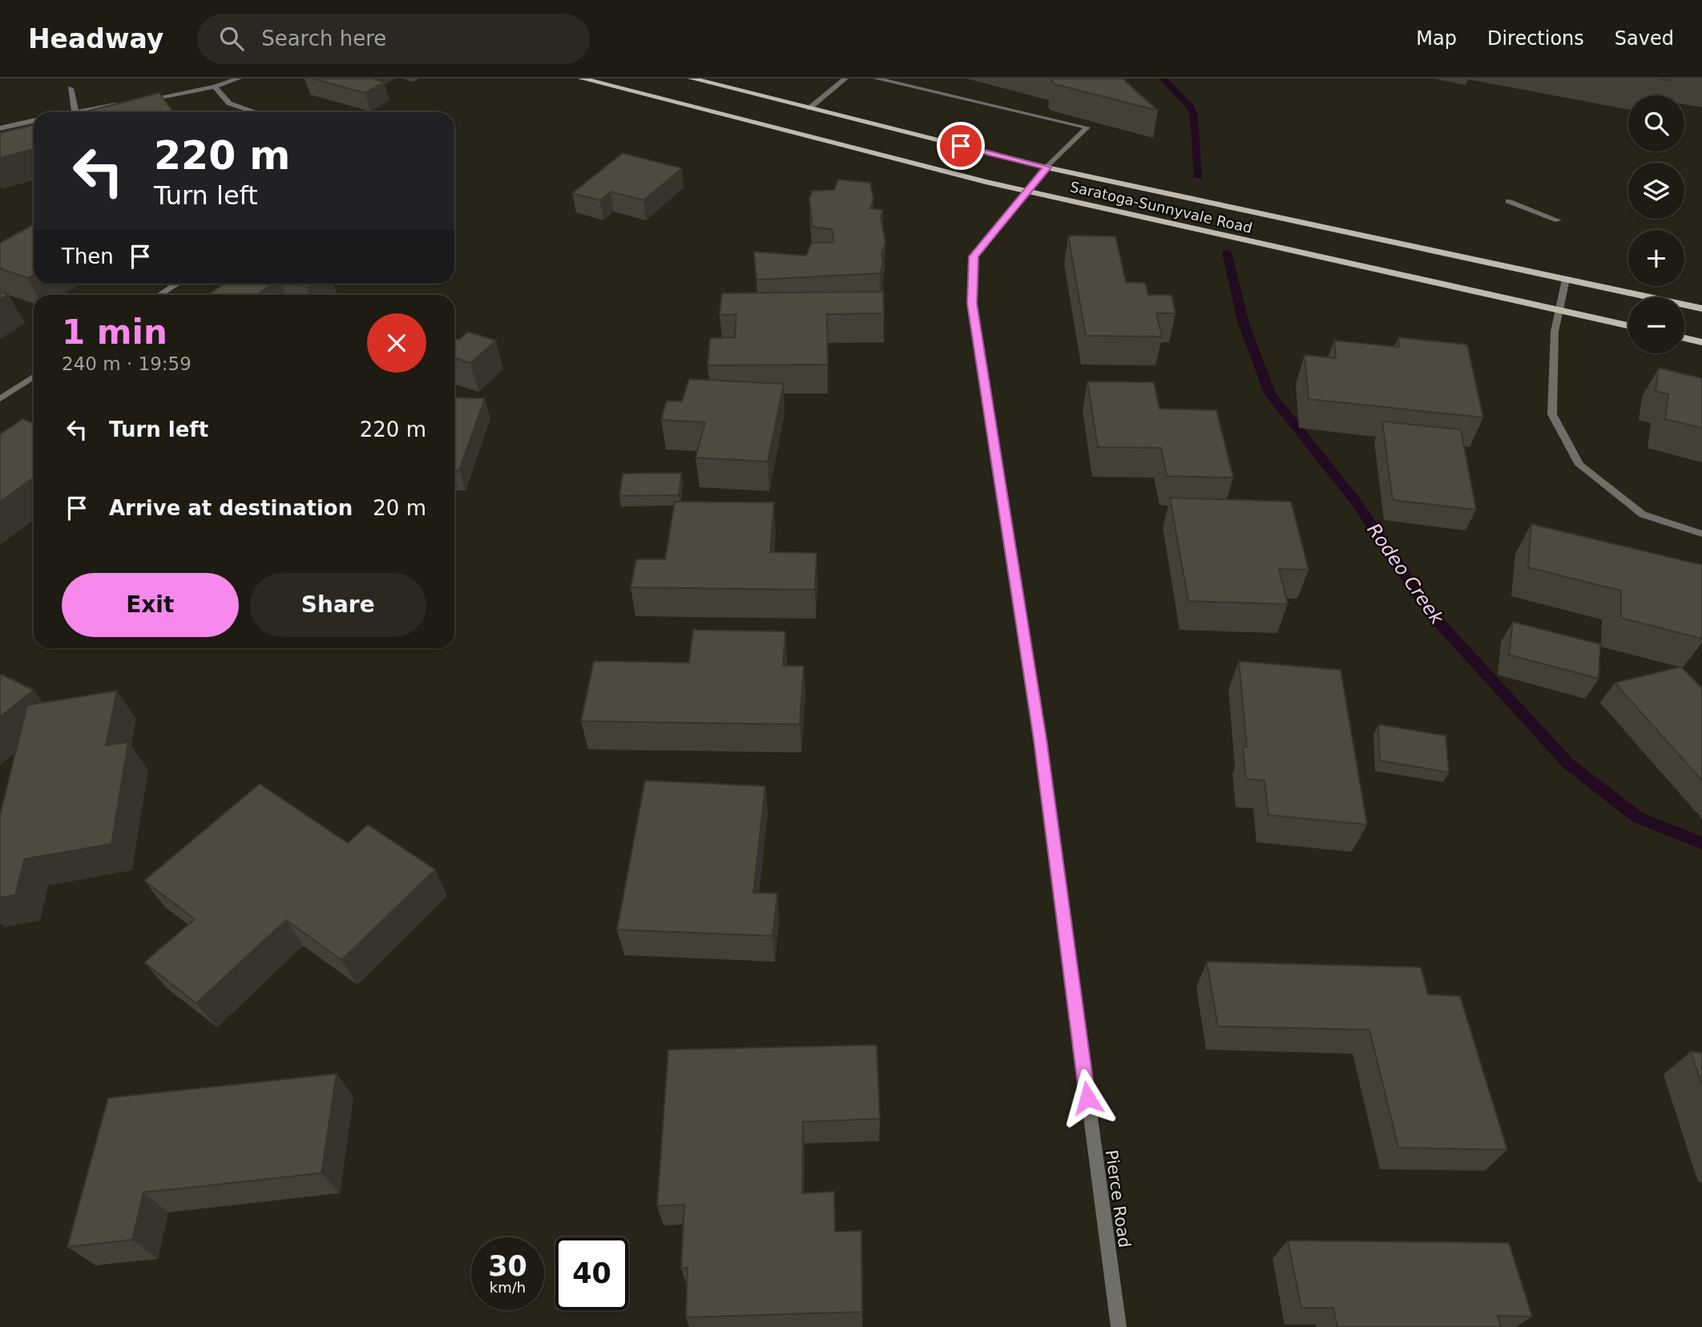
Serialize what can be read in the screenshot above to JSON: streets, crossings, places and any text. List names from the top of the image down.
{
  "streets": {
    "main road": ["Saratoga-Sunnyvale Road"],
    "street": ["Pierce Road"]
  },
  "crossings": [
    ["Saratoga-Sunnyvale Road", "Pierce Road"]
  ],
  "water": ["Rodeo Creek"],
  "page": {
    "header": "Headway",
    "search": "Search here",
    "nav": ["Map", "Directions", "Saved"],
    "map_buttons": ["+", "−"],
    "turn": ["220 m", "Turn left"],
    "then": "Then",
    "heading": ["1 min", "240 m · 19:59"],
    "list": [
      {
        "name": "Turn left",
        "value": "220 m"
      },
      {
        "name": "Arrive at destination",
        "value": "20 m"
      }
    ],
    "buttons": ["Exit", "Share"],
    "speed": "30 km/h",
    "limit": "40"
  }
}
